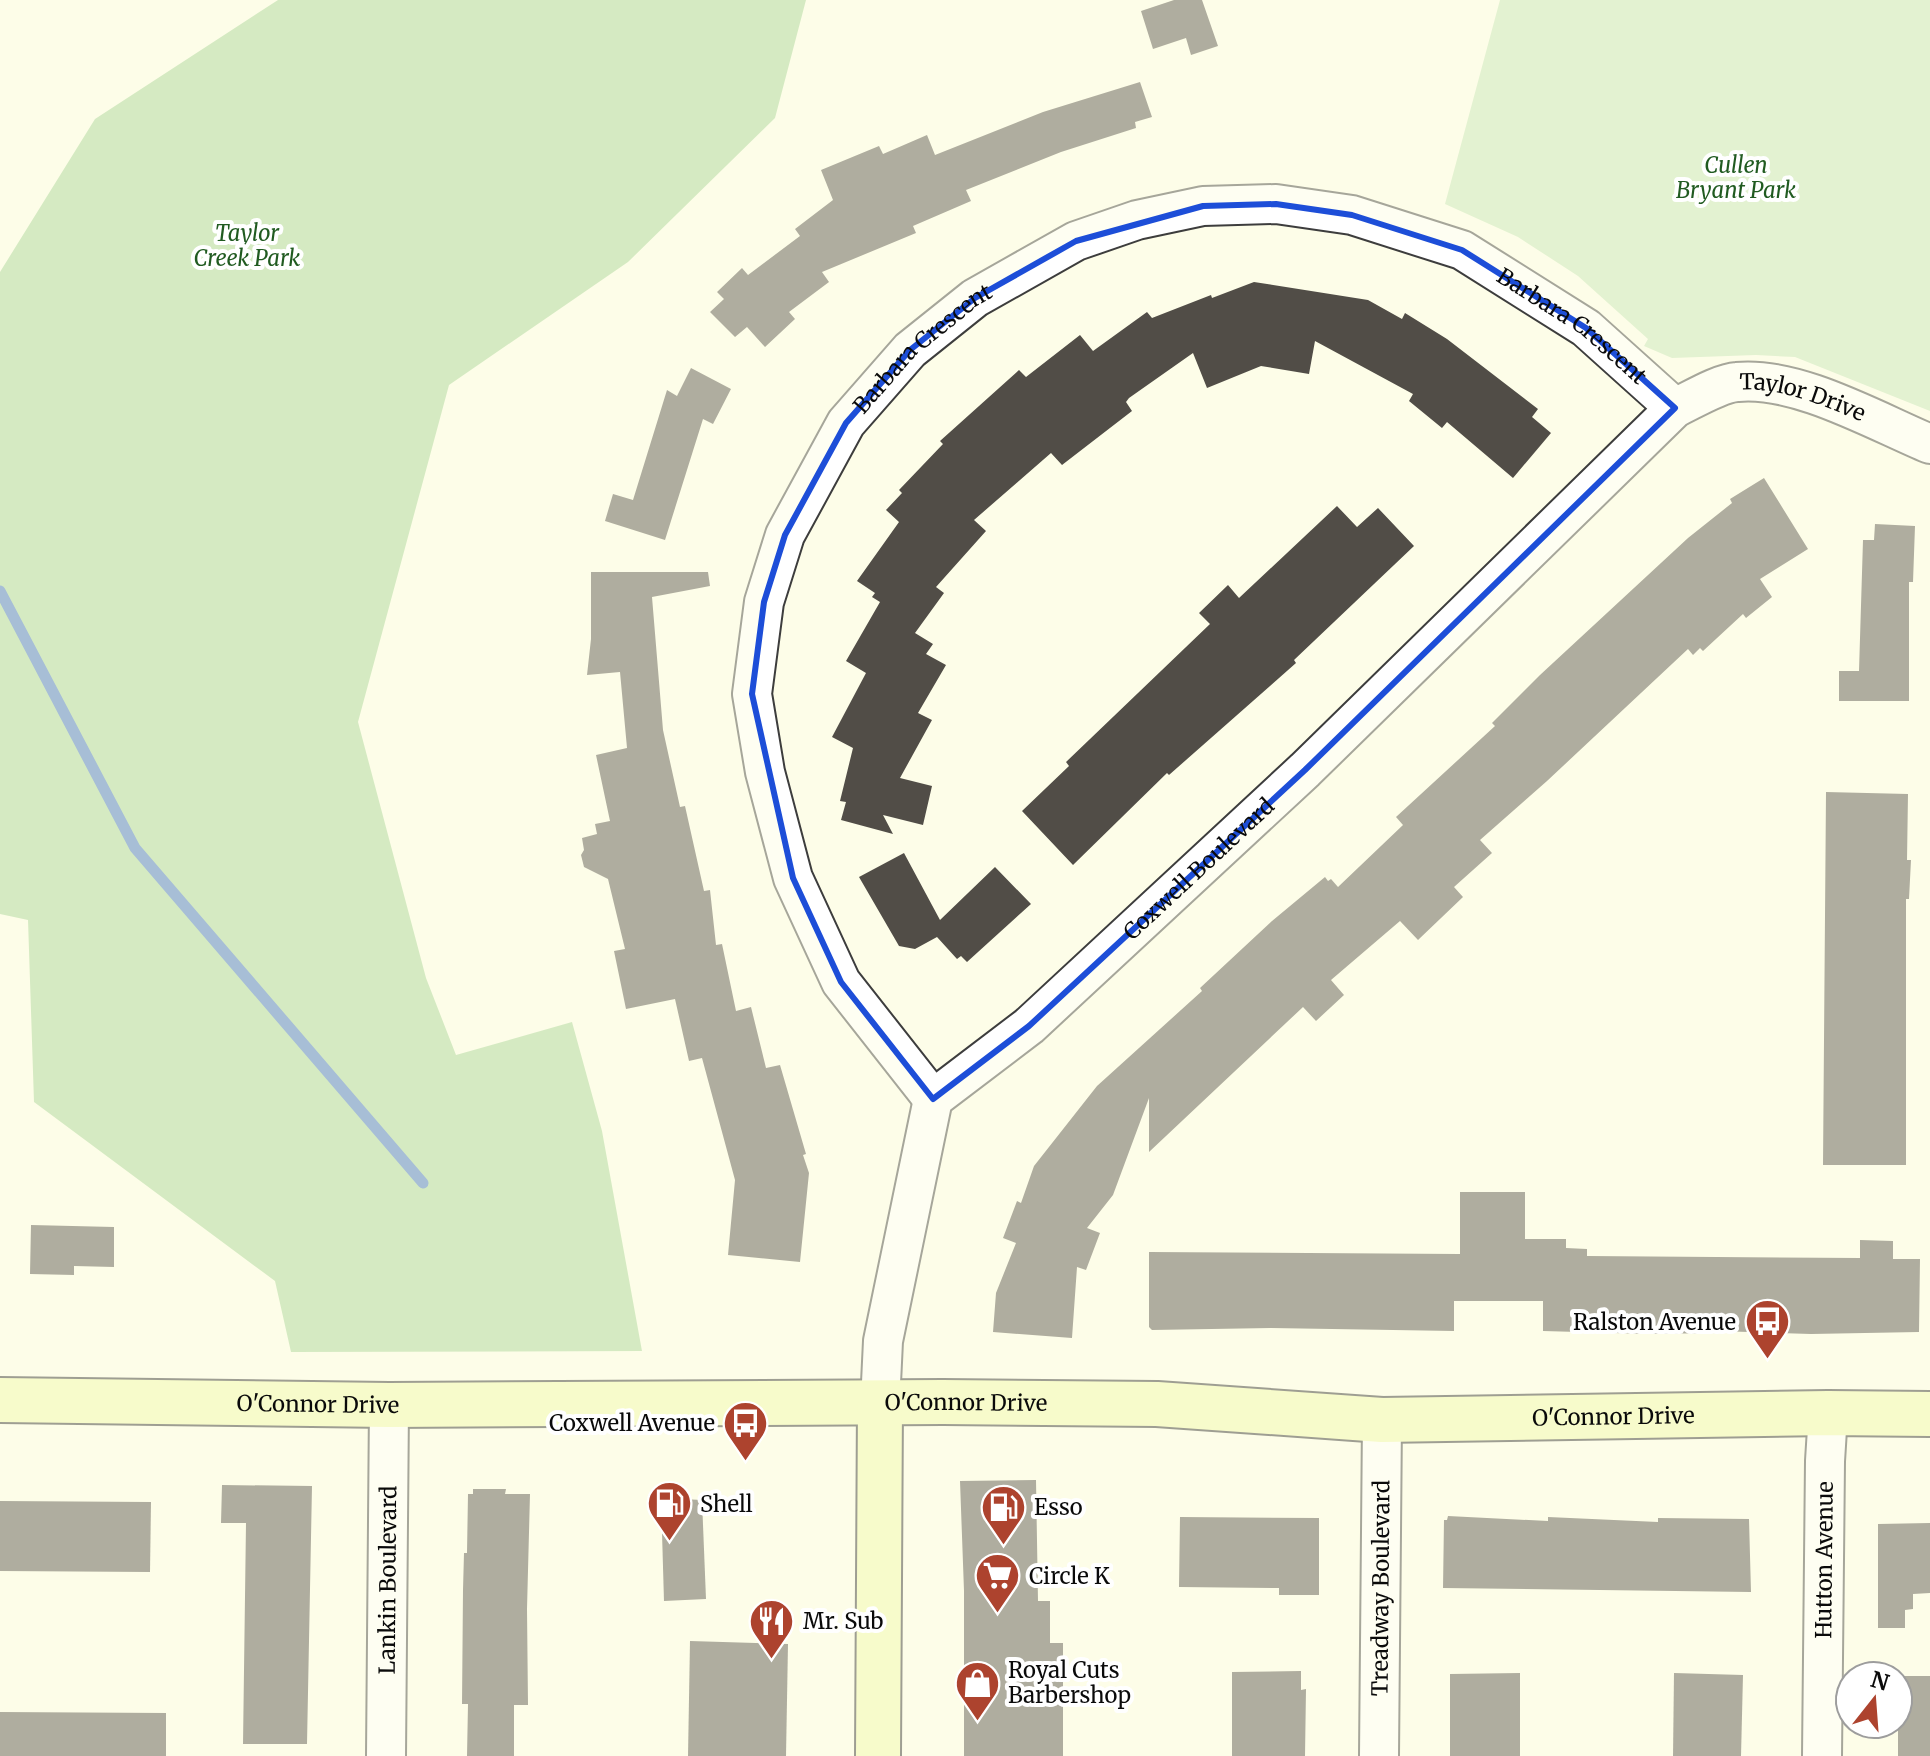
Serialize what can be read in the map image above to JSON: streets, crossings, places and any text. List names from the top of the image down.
{
  "streets": {
    "main road": ["O'Connor Drive"],
    "street": [
      "Barbara Crescent",
      "Taylor Drive",
      "Coxwell Boulevard",
      "Hutton Avenue",
      "Lankin Boulevard",
      "Treadway Boulevard"
    ]
  },
  "crossings": [
    ["Barbara Crescent", "Taylor Drive"],
    ["Barbara Crescent", "Coxwell Boulevard"],
    ["Taylor Drive", "Coxwell Boulevard"],
    ["O'Connor Drive", "Hutton Avenue"],
    ["O'Connor Drive", "Lankin Boulevard"],
    ["O'Connor Drive", "Treadway Boulevard"]
  ],
  "parks": ["Cullen Bryant Park", "Taylor Creek Park"],
  "places": {
    "bus stop": ["Ralston Avenue", "Coxwell Avenue"],
    "fuel station": ["Shell", "Esso"],
    "supermarket": ["Circle K"],
    "restaurant": ["Mr. Sub"],
    "shop": ["Royal Cuts Barbershop"]
  },
  "north": "top"
}
